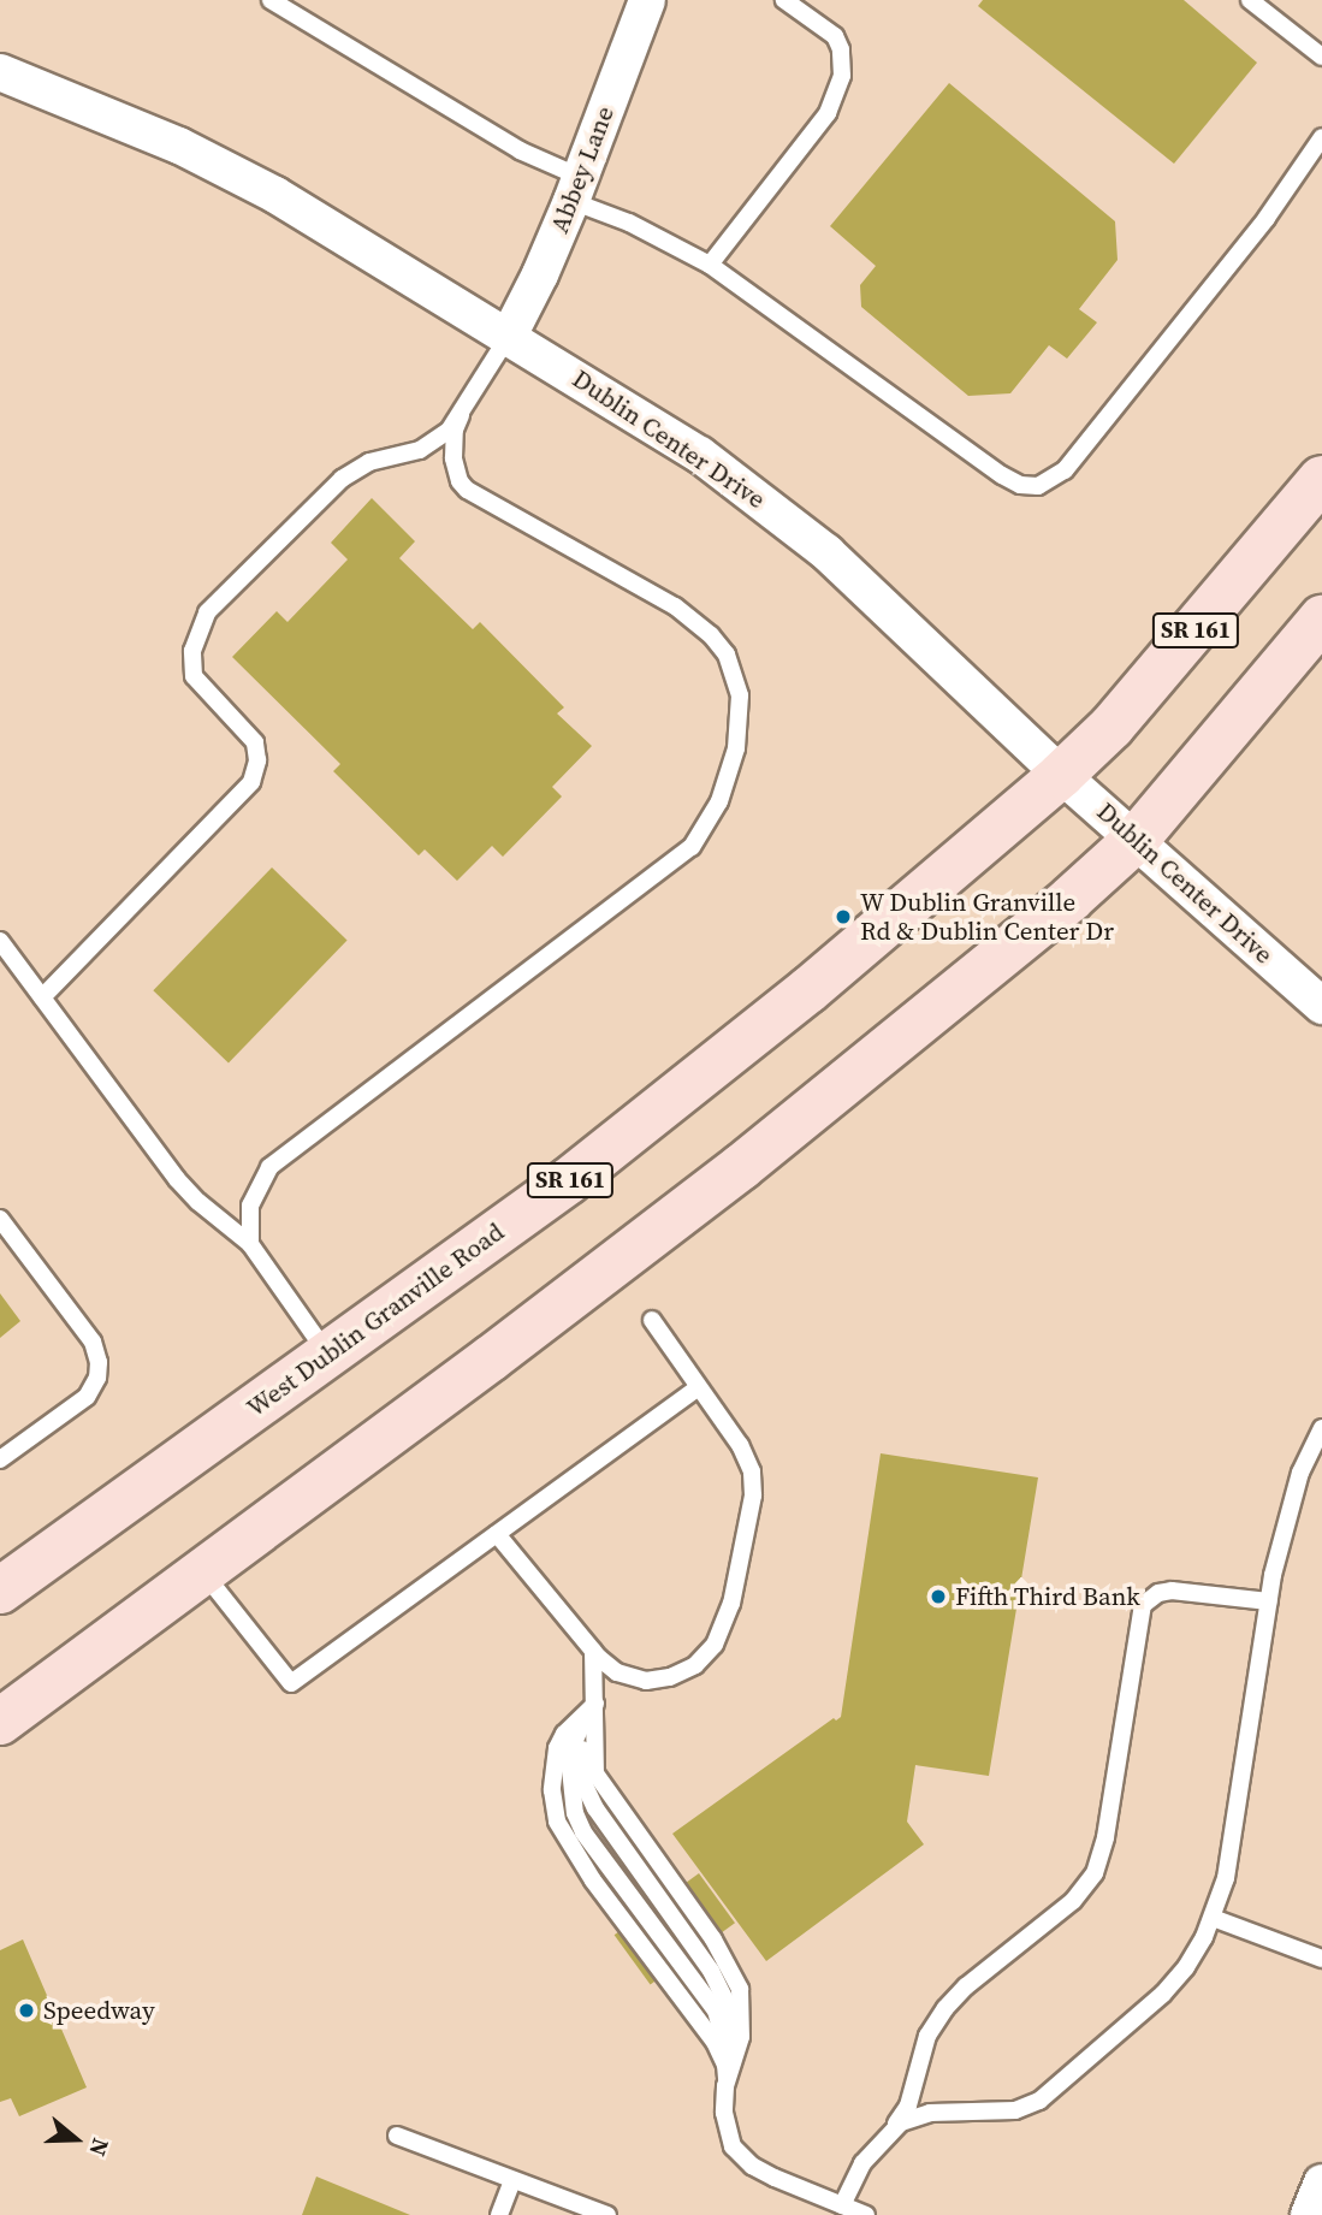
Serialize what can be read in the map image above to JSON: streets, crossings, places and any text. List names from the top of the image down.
{
  "streets": {
    "main road": ["SR 161", "West Dublin Granville Road"],
    "street": ["Abbey Lane", "Dublin Center Drive"]
  },
  "crossings": [
    ["Abbey Lane", "Dublin Center Drive"],
    ["Dublin Center Drive", "West Dublin Granville Road"]
  ],
  "places": ["W Dublin Granville Rd & Dublin Center Dr", "Fifth Third Bank", "Speedway"],
  "north": "right"
}
